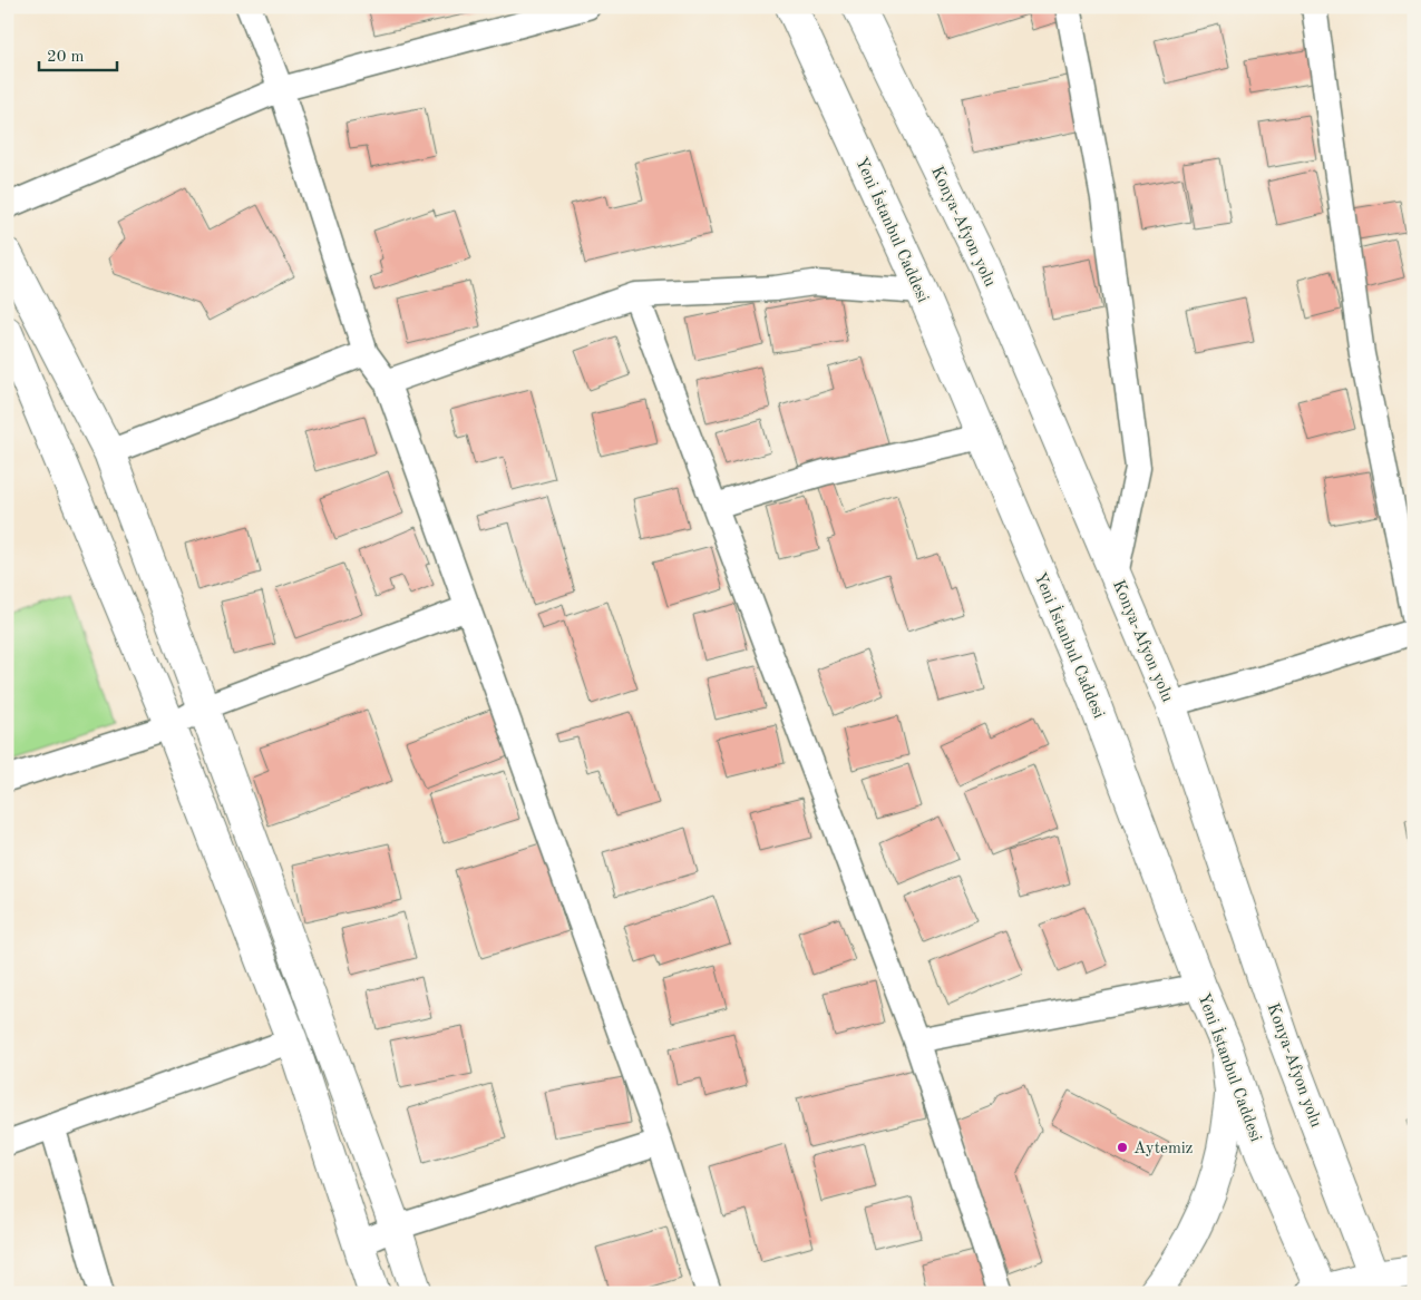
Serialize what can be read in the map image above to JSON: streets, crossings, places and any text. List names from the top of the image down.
{
  "streets": {
    "main road": ["Konya-Afyon yolu", "Yeni İstanbul Caddesi"]
  },
  "places": ["Aytemiz"],
  "scale_bar": "20 m"
}
